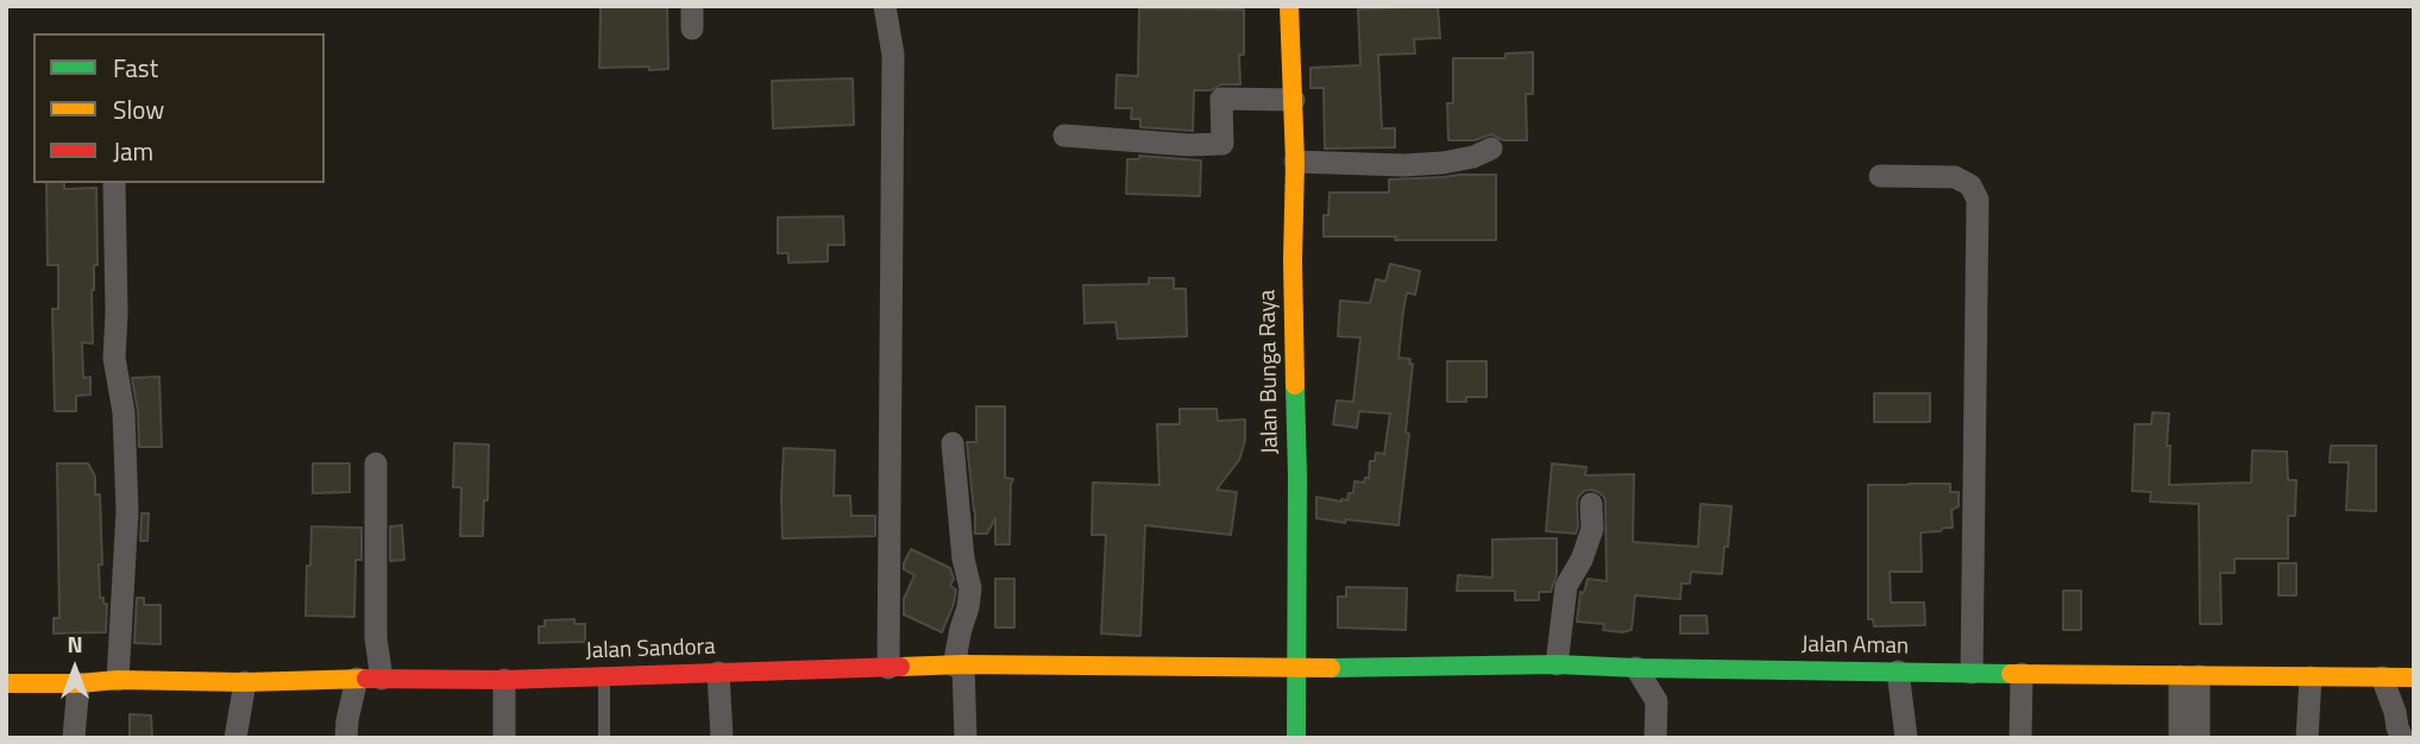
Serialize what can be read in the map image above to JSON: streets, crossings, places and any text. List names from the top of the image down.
{
  "streets": {
    "street": ["Jalan Bunga Raya", "Jalan Aman", "Jalan Sandora"]
  },
  "crossings": [
    ["Jalan Bunga Raya", "Jalan Aman"],
    ["Jalan Bunga Raya", "Jalan Sandora"],
    ["Jalan Aman", "Jalan Sandora"]
  ],
  "legend": ["Fast", "Slow", "Jam"],
  "north": "top"
}
